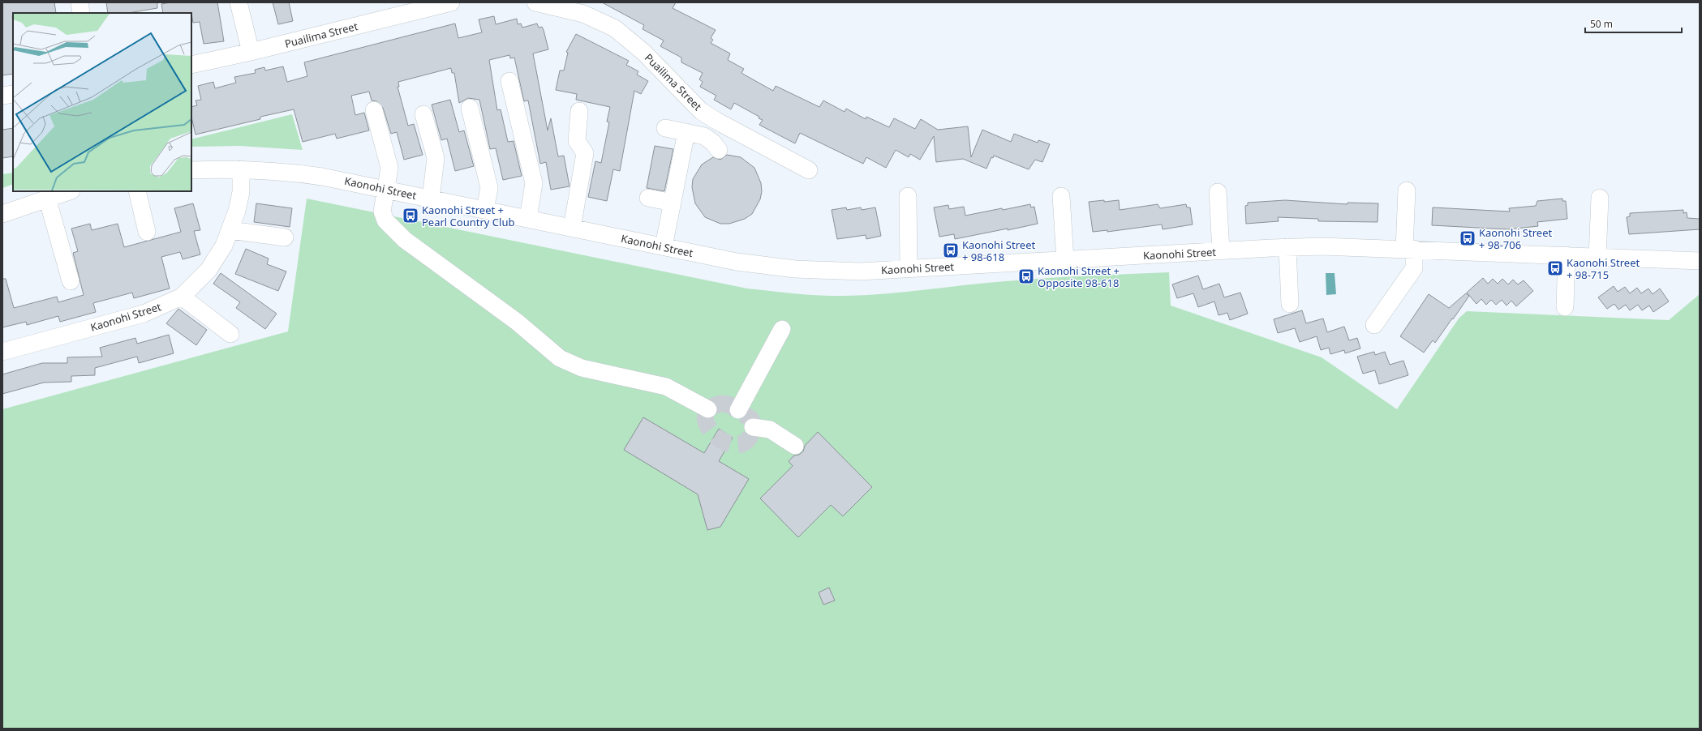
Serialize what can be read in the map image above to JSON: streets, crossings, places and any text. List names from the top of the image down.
{
  "streets": {
    "street": ["Puailima Street", "Kaonohi Street"]
  },
  "places": {
    "bus stop": [
      "Kaonohi Street + Pearl Country Club",
      "Kaonohi Street + 98-706",
      "Kaonohi Street + 98-618",
      "Kaonohi Street + 98-715",
      "Kaonohi Street + Opposite 98-618"
    ]
  },
  "scale_bar": "50 m"
}
